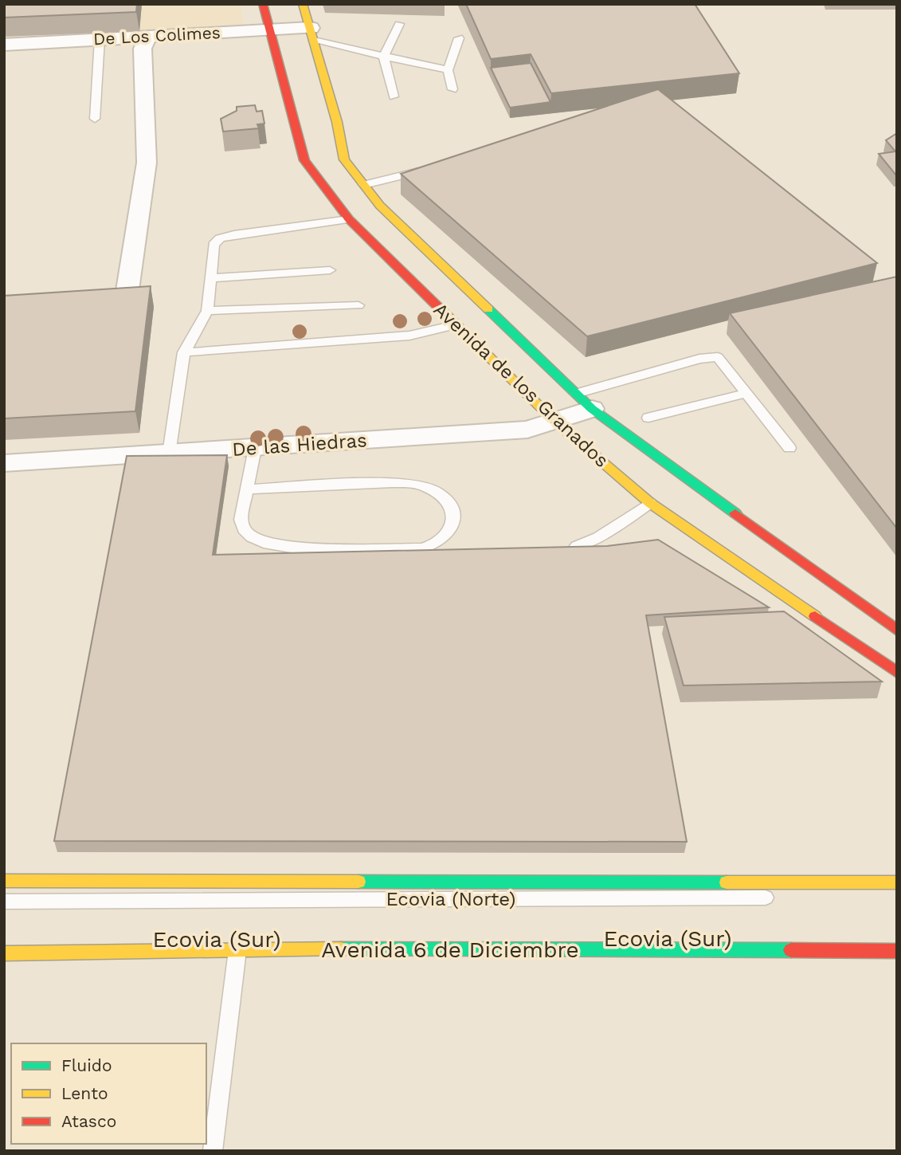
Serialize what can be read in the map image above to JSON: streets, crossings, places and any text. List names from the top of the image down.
{
  "streets": {
    "main road": ["Avenida de los Granados", "Avenida 6 de Diciembre"],
    "street": ["De Los Colimes", "De las Hiedras"],
    "lane": ["Ecovia (Norte)", "Ecovia (Sur)"]
  },
  "crossings": [
    ["De Los Colimes", "Avenida de los Granados"],
    ["Avenida de los Granados", "De las Hiedras"]
  ],
  "legend": ["Fluido", "Lento", "Atasco"]
}
